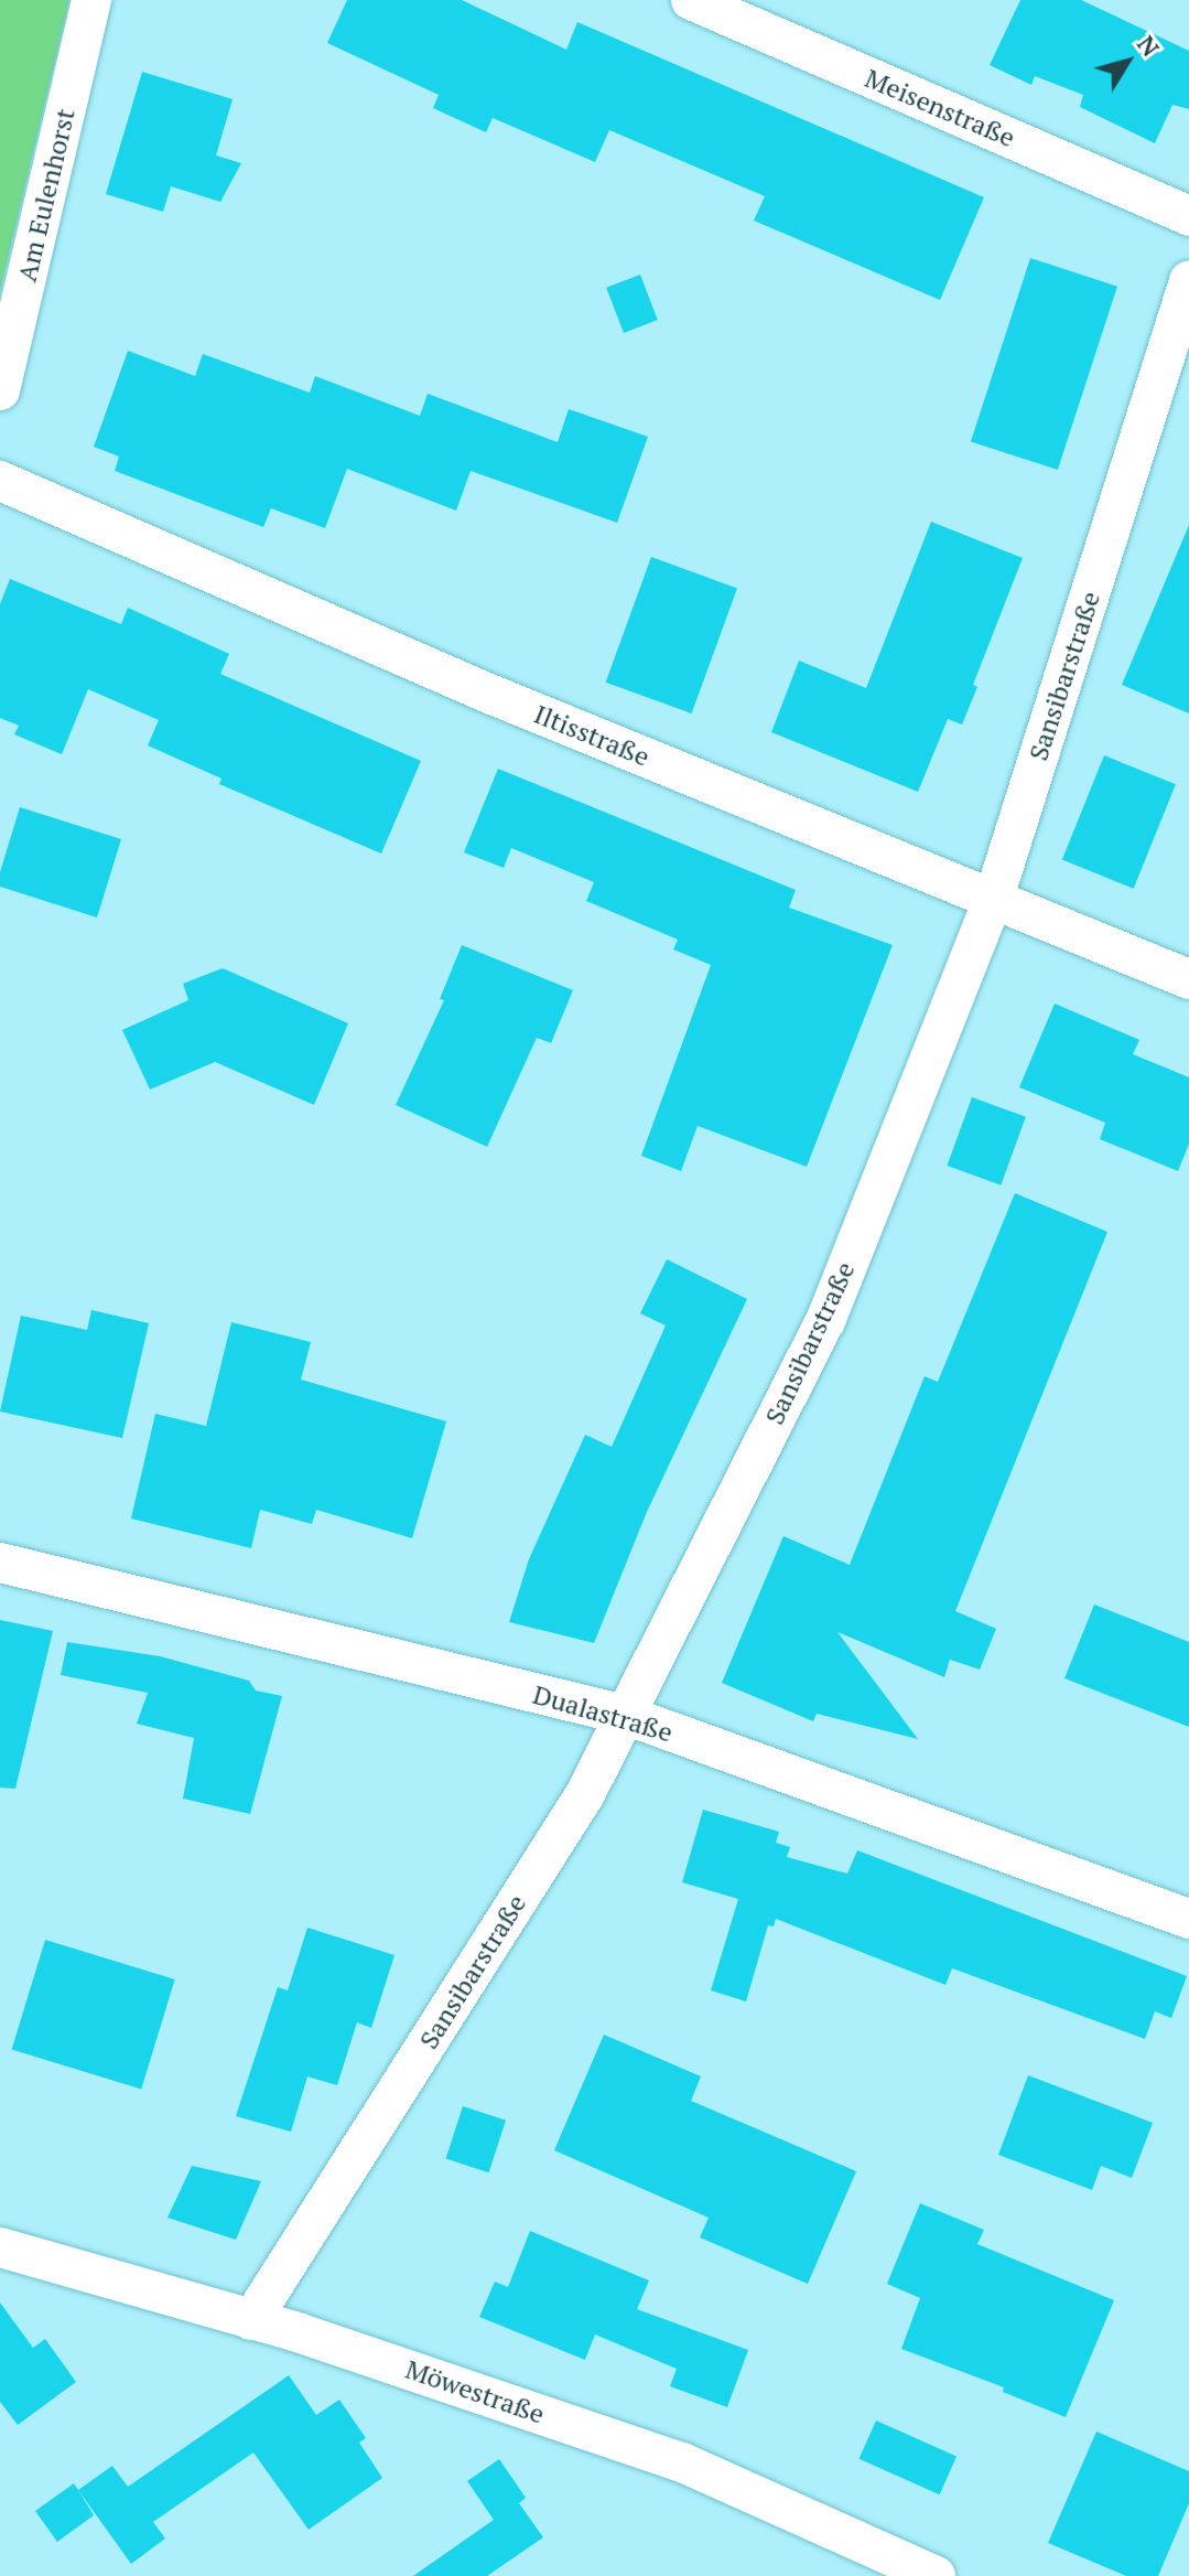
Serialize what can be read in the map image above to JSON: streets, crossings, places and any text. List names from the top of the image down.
{
  "streets": {
    "street": [
      "Meisenstraße",
      "Am Eulenhorst",
      "Sansibarstraße",
      "Iltisstraße",
      "Dualastraße",
      "Möwestraße"
    ]
  },
  "crossings": [
    ["Sansibarstraße", "Iltisstraße"],
    ["Sansibarstraße", "Dualastraße"],
    ["Sansibarstraße", "Möwestraße"]
  ],
  "north": "top right"
}
